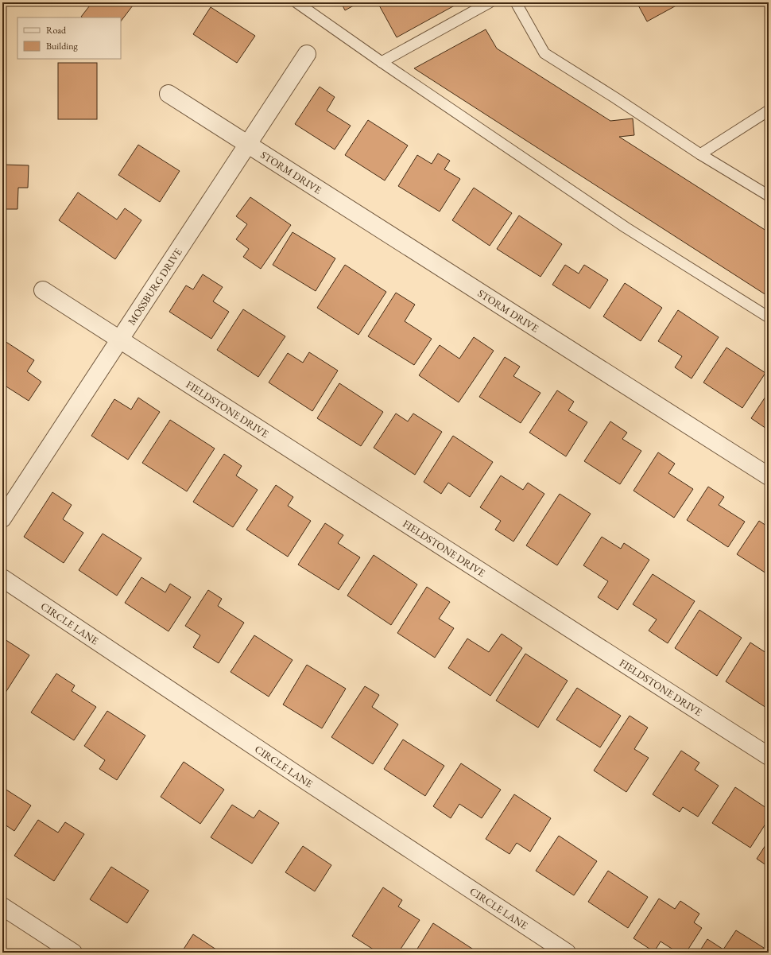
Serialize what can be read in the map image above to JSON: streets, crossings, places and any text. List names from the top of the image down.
{
  "streets": {
    "street": [
      "STORM DRIVE",
      "MOSSBURG DRIVE",
      "FIELDSTONE DRIVE",
      "CIRCLE LANE"
    ]
  },
  "crossings": [
    ["STORM DRIVE", "MOSSBURG DRIVE"],
    ["MOSSBURG DRIVE", "FIELDSTONE DRIVE"]
  ],
  "legend": ["Road", "Building"]
}
